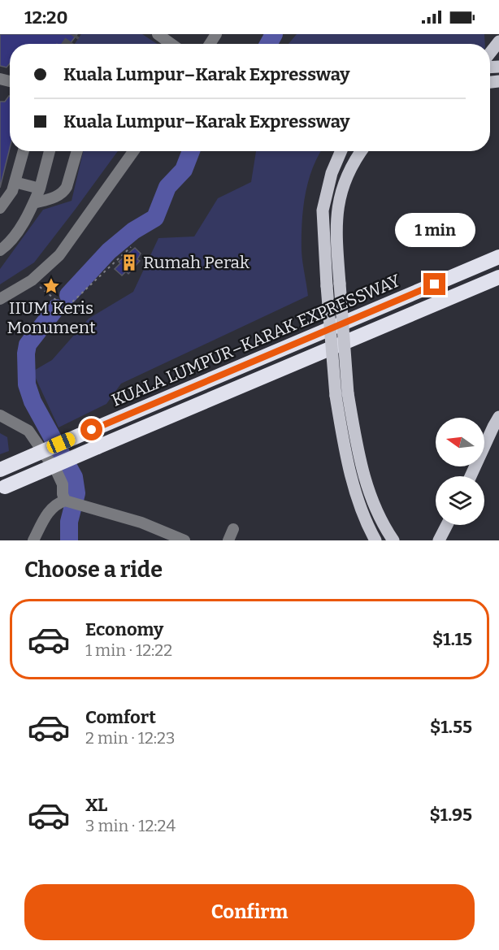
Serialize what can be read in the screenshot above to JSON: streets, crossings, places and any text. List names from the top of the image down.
{
  "streets": {
    "highway": ["KUALA LUMPUR–KARAK EXPRESSWAY"]
  },
  "places": {
    "building": ["Rumah Perak"],
    "place": ["IIUM Keris Monument"]
  },
  "north": "left",
  "page": {
    "status": "12:20",
    "banner": ["Kuala Lumpur–Karak Expressway", "Kuala Lumpur–Karak Expressway"],
    "bubble": "1 min",
    "heading": "Choose a ride",
    "list": [
      {
        "name": "Economy",
        "note": "1 min · 12:22",
        "value": "$1.15"
      },
      {
        "name": "Comfort",
        "note": "2 min · 12:23",
        "value": "$1.55"
      },
      {
        "name": "XL",
        "note": "3 min · 12:24",
        "value": "$1.95"
      }
    ],
    "buttons": "Confirm"
  }
}
